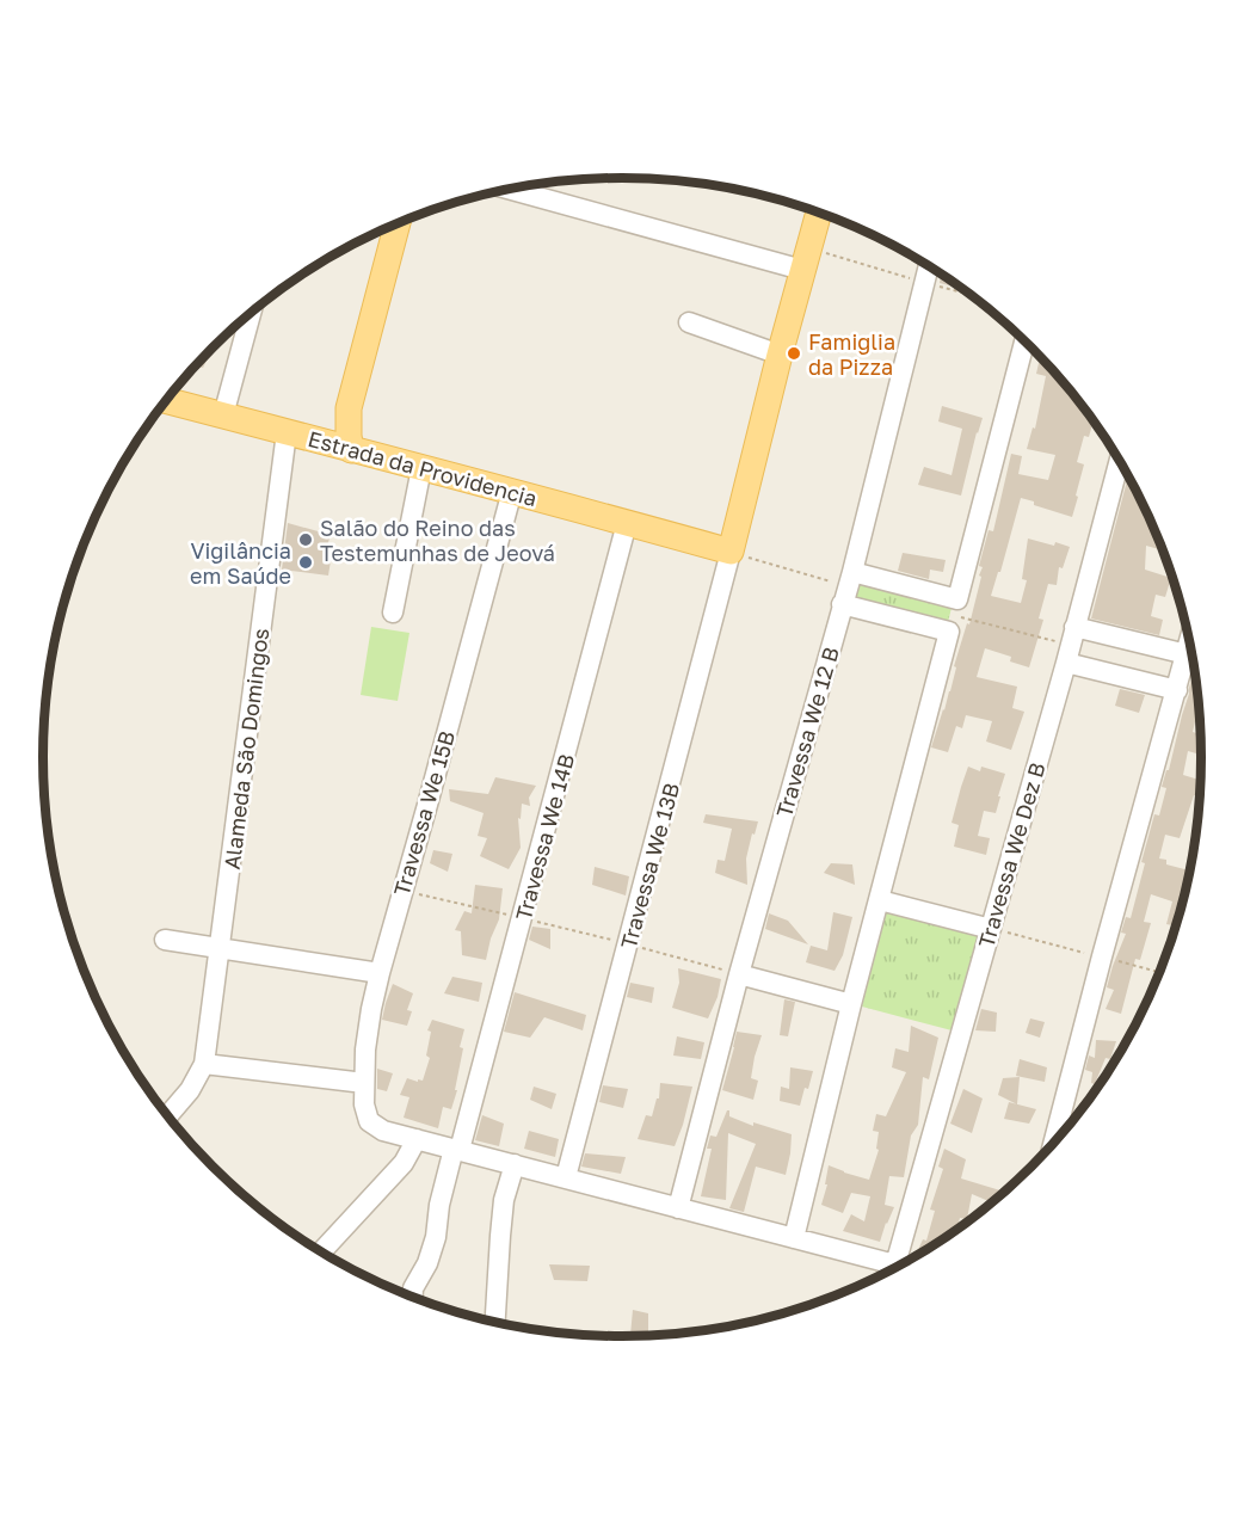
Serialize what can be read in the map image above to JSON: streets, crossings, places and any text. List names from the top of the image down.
{
  "streets": {
    "main road": ["Estrada da Providencia", "Travessa We 13B"],
    "street": [
      "Travessa We 12 B",
      "Alameda São Domingos",
      "Travessa We 15B",
      "Travessa We 14B",
      "Travessa We Dez B"
    ]
  },
  "crossings": [
    ["Estrada da Providencia", "Alameda São Domingos"],
    ["Estrada da Providencia", "Travessa We 15B"],
    ["Estrada da Providencia", "Travessa We 14B"],
    ["Estrada da Providencia", "Travessa We 13B"]
  ],
  "places": ["Famiglia da Pizza", "Salão do Reino das Testemunhas de Jeová", "Vigilância em Saúde"]
}
